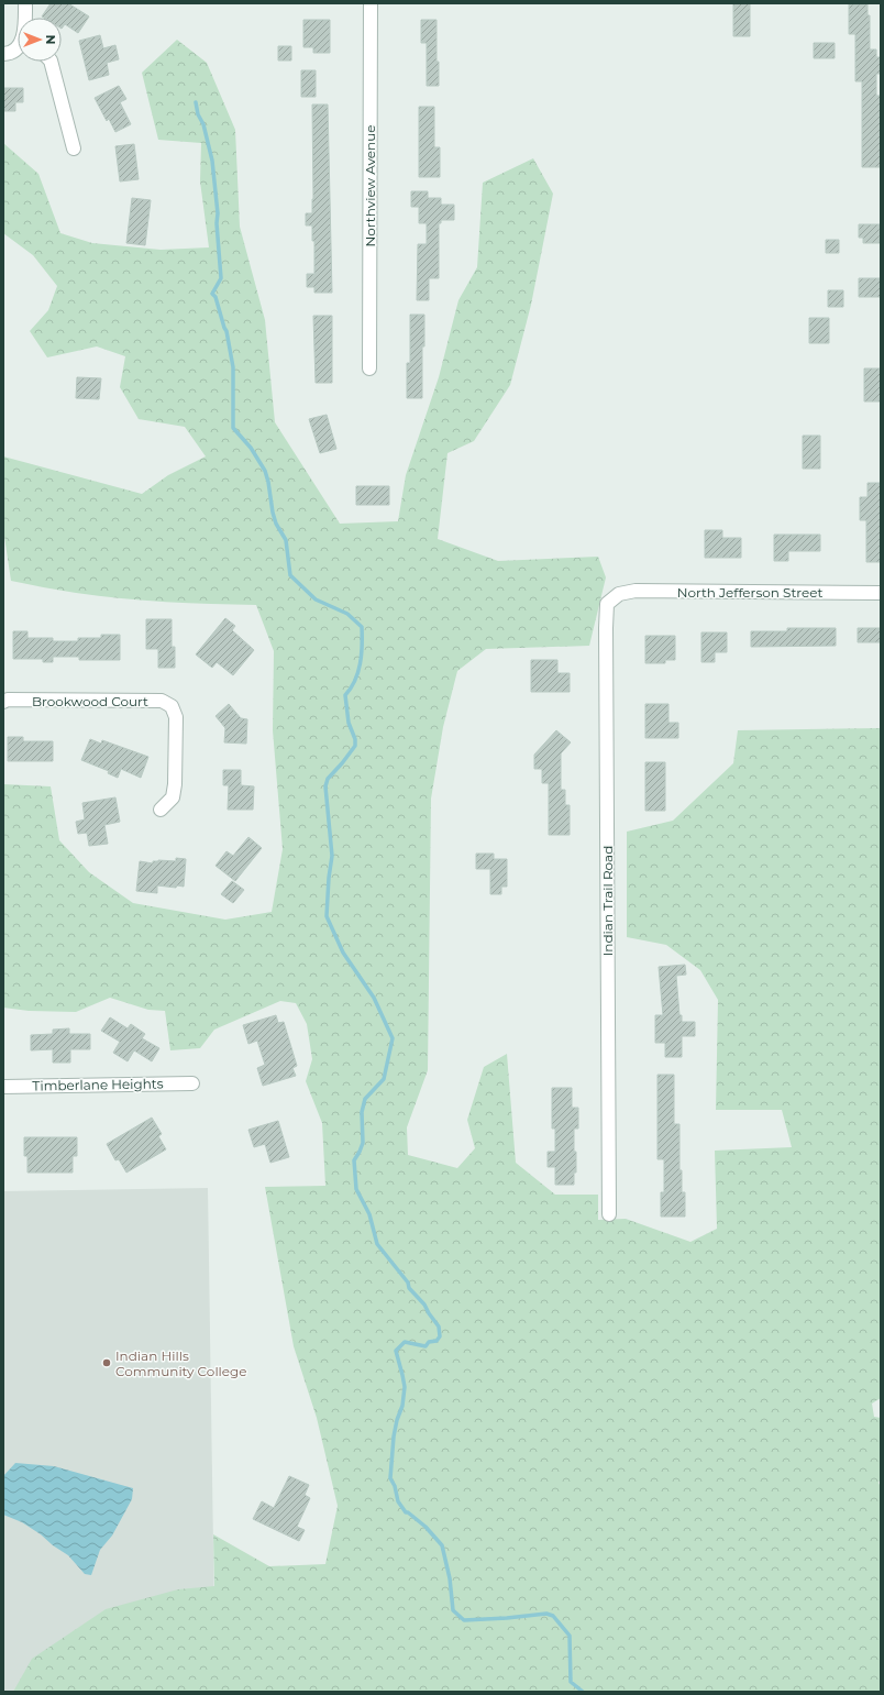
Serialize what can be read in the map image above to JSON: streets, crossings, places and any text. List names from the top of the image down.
{
  "streets": {
    "street": [
      "Northview Avenue",
      "North Jefferson Street",
      "Brookwood Court",
      "Indian Trail Road",
      "Timberlane Heights"
    ]
  },
  "crossings": [
    ["North Jefferson Street", "Indian Trail Road"]
  ],
  "places": ["Indian Hills Community College"],
  "north": "right"
}
